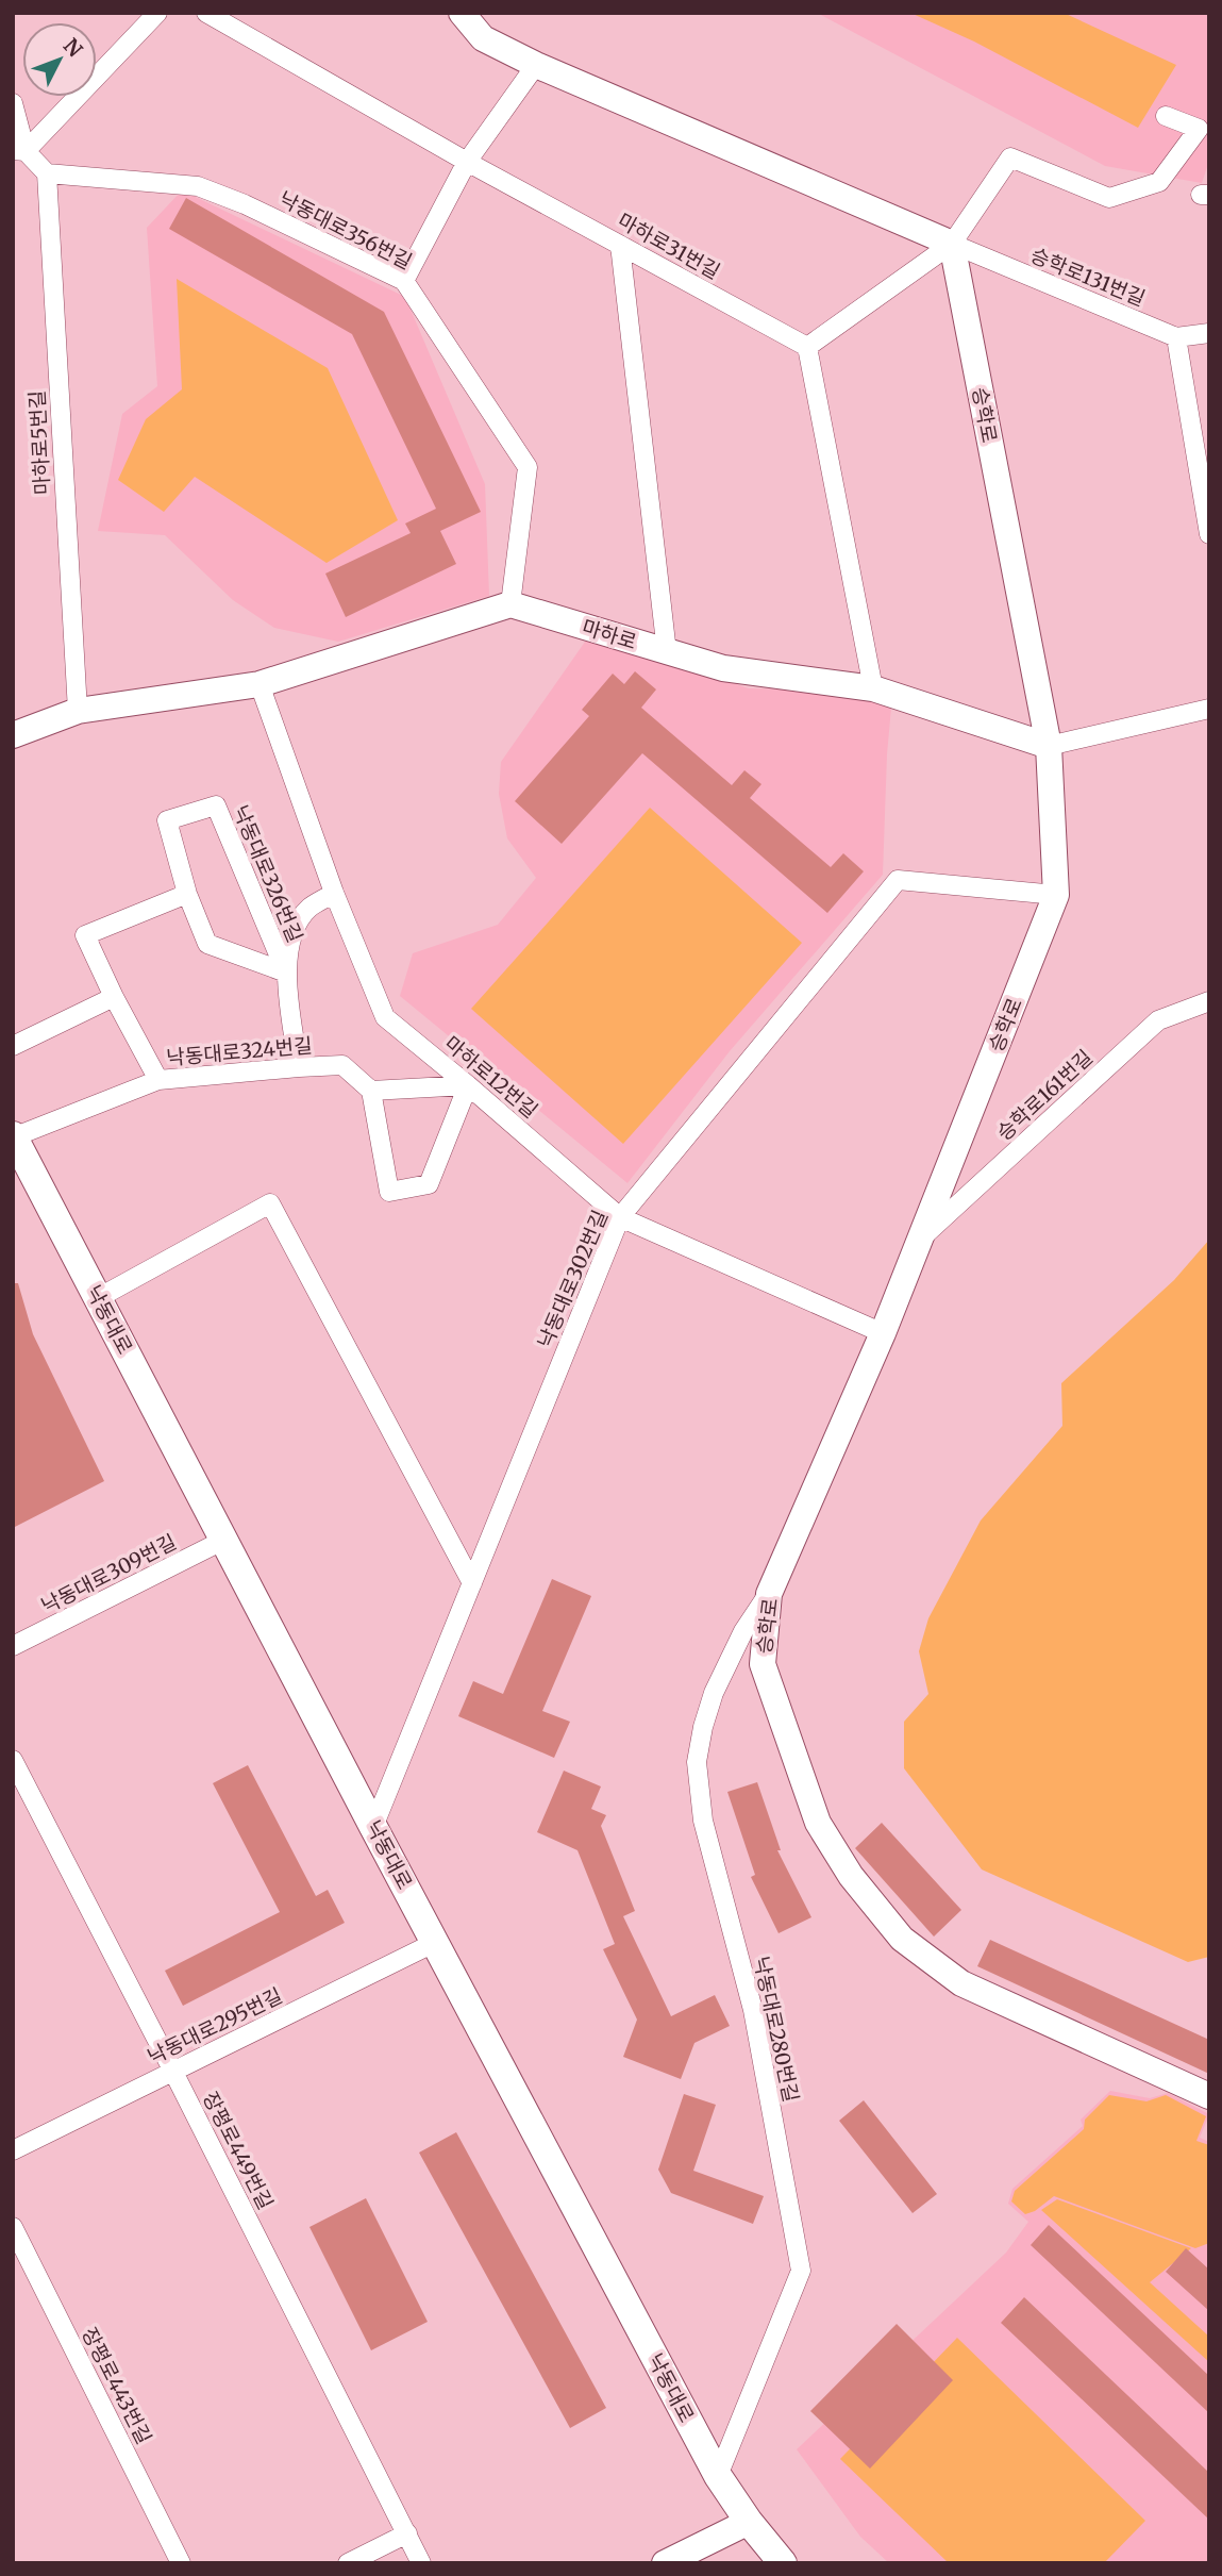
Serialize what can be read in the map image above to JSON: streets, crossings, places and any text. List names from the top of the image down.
{
  "streets": {
    "main road": ["낙동대로"],
    "street": [
      "낙동대로356번길",
      "마하로31번길",
      "승학로131번길",
      "승학로",
      "마하로5번길",
      "마하로",
      "낙동대로326번길",
      "낙동대로324번길",
      "마하로12번길",
      "승학로161번길",
      "낙동대로302번길",
      "낙동대로309번길",
      "낙동대로295번길",
      "낙동대로280번길",
      "장평로449번길",
      "장평로443번길"
    ]
  },
  "crossings": [
    ["낙동대로356번길", "마하로5번길"],
    ["낙동대로356번길", "마하로"],
    ["승학로131번길", "승학로"],
    ["승학로", "마하로"],
    ["승학로", "마하로12번길"],
    ["승학로", "승학로161번길"],
    ["승학로", "낙동대로302번길"],
    ["승학로", "낙동대로280번길"],
    ["낙동대로324번길", "낙동대로"],
    ["마하로12번길", "낙동대로302번길"],
    ["낙동대로302번길", "낙동대로"],
    ["낙동대로", "낙동대로309번길"],
    ["낙동대로", "낙동대로295번길"],
    ["낙동대로", "낙동대로280번길"],
    ["낙동대로295번길", "장평로449번길"]
  ],
  "north": "top right"
}
